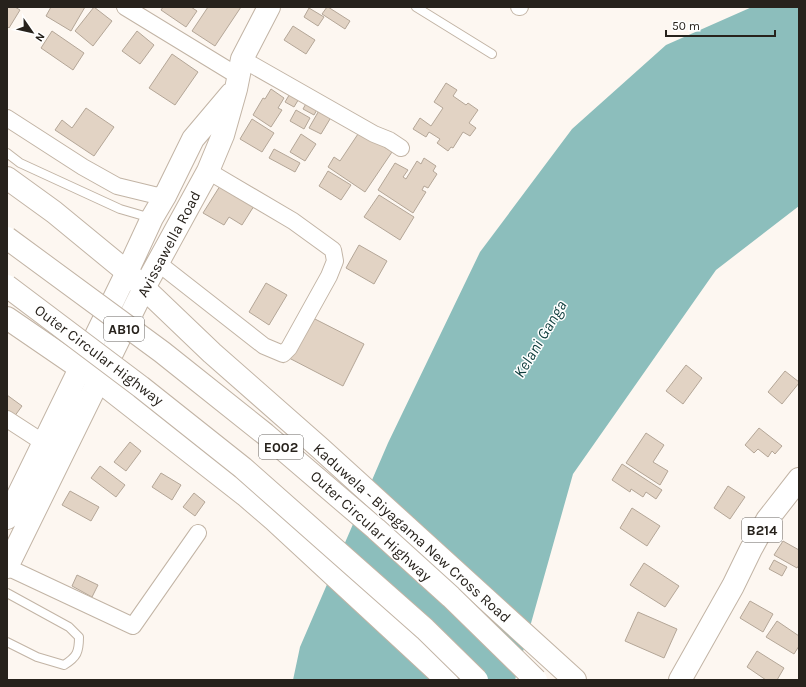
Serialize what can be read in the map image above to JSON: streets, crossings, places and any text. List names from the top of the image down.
{
  "streets": {
    "main road": [
      "Avissawella Road",
      "AB10",
      "Outer Circular Highway",
      "E002",
      "B214",
      "Kaduwela - Biyagama New Cross Road"
    ]
  },
  "crossings": [
    ["Avissawella Road", "Kaduwela - Biyagama New Cross Road"]
  ],
  "water": ["Kelani Ganga"],
  "scale_bar": "50 m",
  "north": "bottom right"
}
